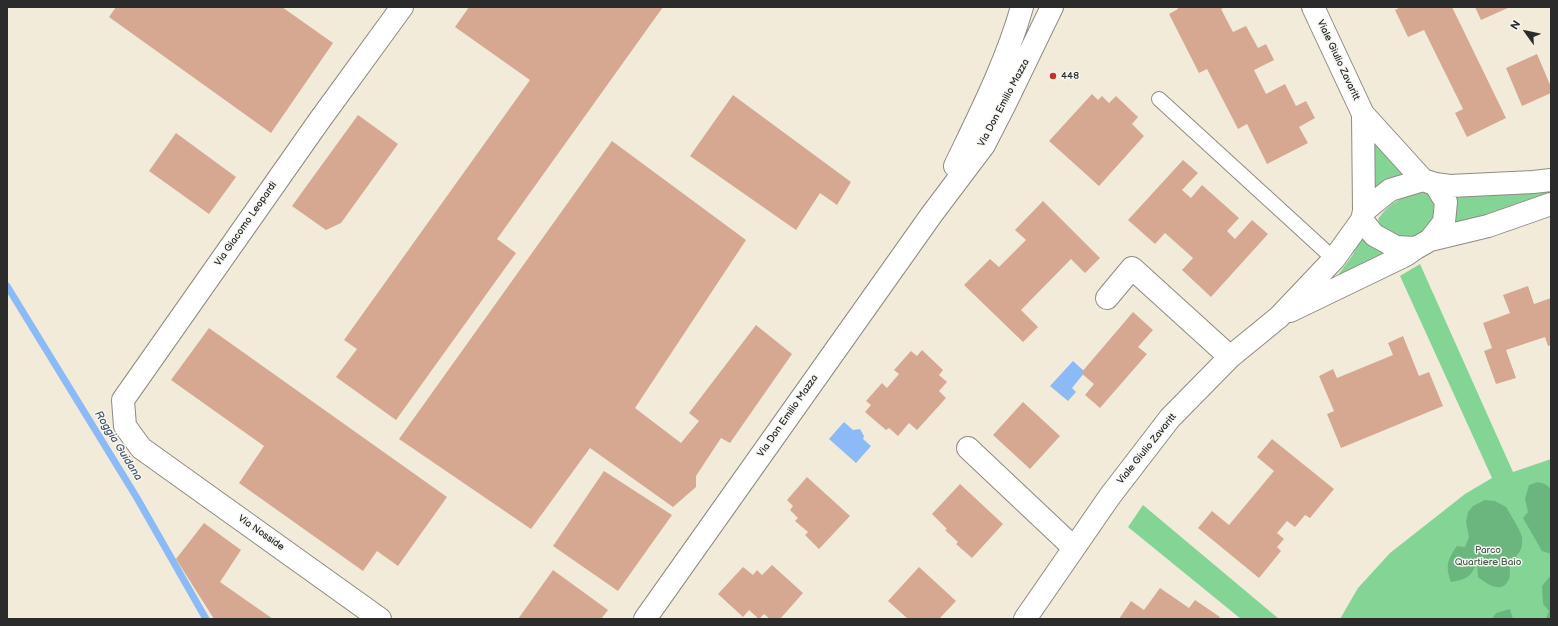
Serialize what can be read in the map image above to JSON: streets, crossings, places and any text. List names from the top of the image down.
{
  "streets": {
    "street": [
      "Viale Giulio Zavaritt",
      "Via Don Emilio Mazza",
      "Via Giacomo Leopardi",
      "Via Nosside"
    ]
  },
  "crossings": [
    ["Via Giacomo Leopardi", "Via Nosside"]
  ],
  "water": ["Roggia Guidana"],
  "parks": ["Parco Quartiere Baio"],
  "places": ["448"],
  "north": "top left"
}
